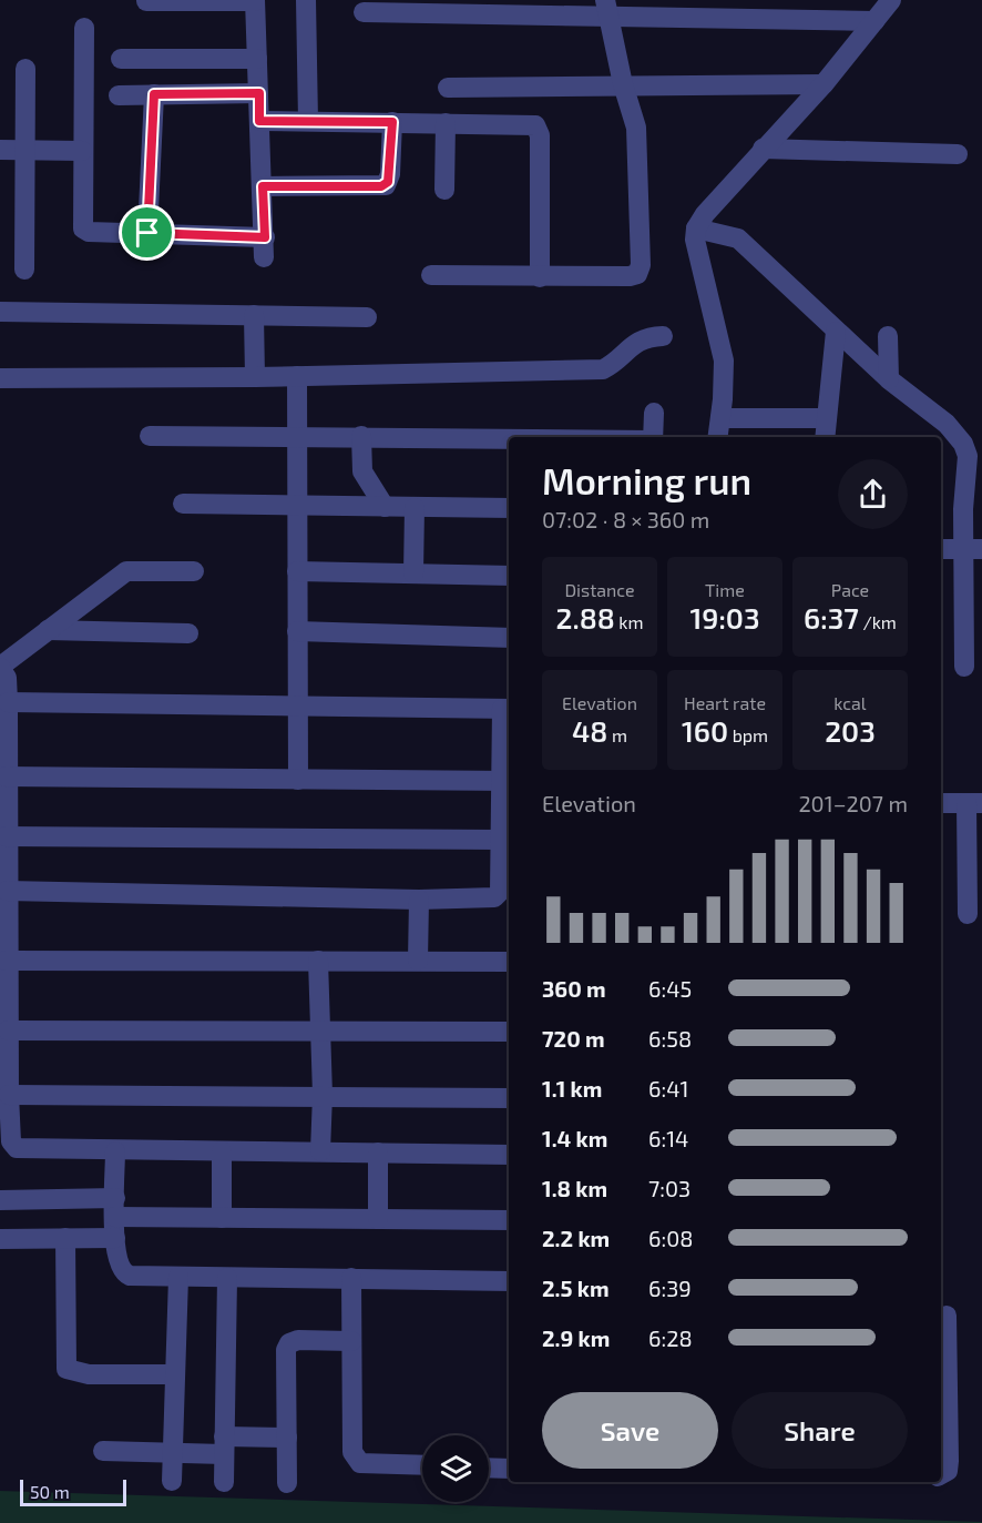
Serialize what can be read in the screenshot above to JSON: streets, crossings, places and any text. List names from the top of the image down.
{
  "scale_bar": "50 m",
  "page": {
    "heading": ["Morning run", "07:02 · 8 × 360 m"],
    "stats": [
      ["Distance", "2.88 km"],
      ["Time", "19:03"],
      ["Pace", "6:37 /km"],
      ["Elevation", "48 m"],
      ["Heart rate", "160 bpm"],
      ["kcal", "203"]
    ],
    "chart": ["Elevation", "201–207 m"],
    "list": [
      {
        "name": "360 m",
        "note": "6:45"
      },
      {
        "name": "720 m",
        "note": "6:58"
      },
      {
        "name": "1.1 km",
        "note": "6:41"
      },
      {
        "name": "1.4 km",
        "note": "6:14"
      },
      {
        "name": "1.8 km",
        "note": "7:03"
      },
      {
        "name": "2.2 km",
        "note": "6:08"
      },
      {
        "name": "2.5 km",
        "note": "6:39"
      },
      {
        "name": "2.9 km",
        "note": "6:28"
      }
    ],
    "buttons": ["Save", "Share"],
    "scale": "50 m"
  }
}
